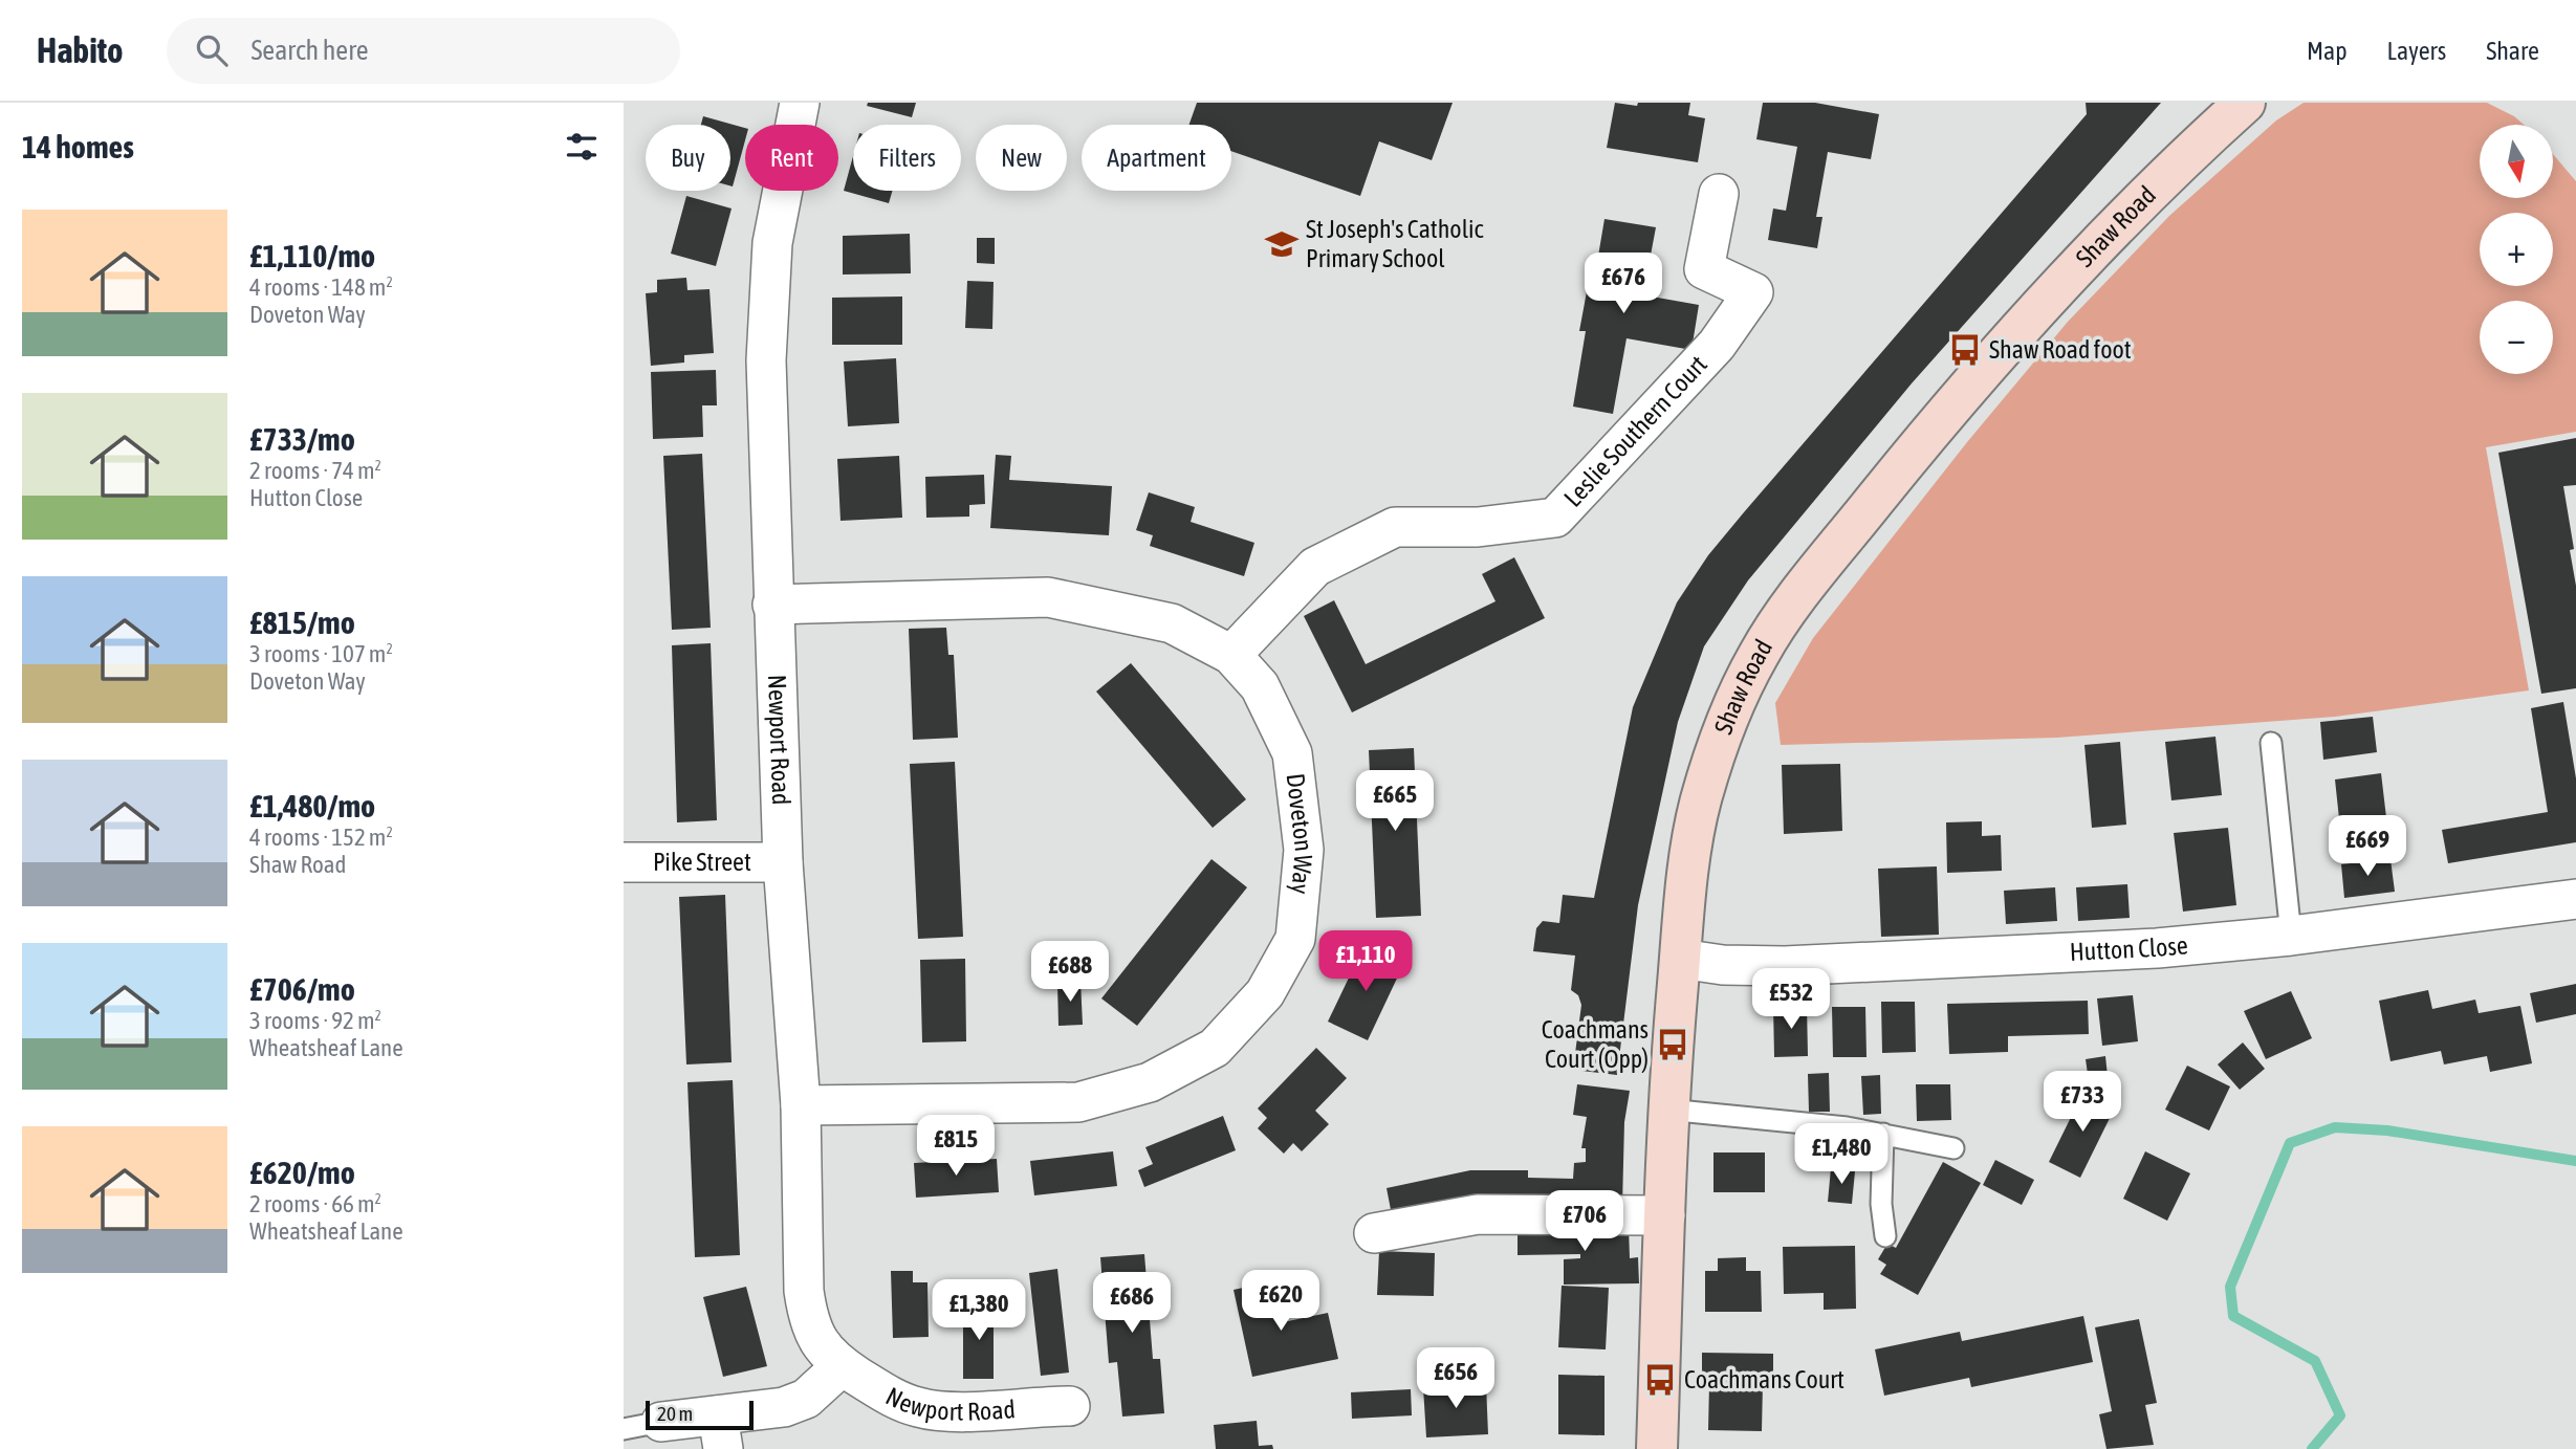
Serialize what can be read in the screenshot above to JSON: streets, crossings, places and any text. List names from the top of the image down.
{
  "streets": {
    "main road": ["Shaw Road"],
    "street": [
      "Leslie Southern Court",
      "Newport Road",
      "Doveton Way",
      "Pike Street",
      "Hutton Close"
    ]
  },
  "crossings": [
    ["Shaw Road", "Hutton Close"],
    ["Leslie Southern Court", "Doveton Way"],
    ["Newport Road", "Doveton Way"],
    ["Newport Road", "Pike Street"]
  ],
  "places": {
    "school or university": ["St Joseph's Catholic Primary School"],
    "bus stop": ["Shaw Road foot", "Coachmans Court (Opp)", "Coachmans Court"]
  },
  "scale_bar": "20 m",
  "north": "bottom",
  "page": {
    "header": "Habito",
    "search": "Search here",
    "nav": ["Map", "Layers", "Share"],
    "heading": "14 homes",
    "map_buttons": ["+", "−"],
    "chip": [
      "Buy",
      "Rent",
      "Filters",
      "New",
      "Apartment"
    ],
    "list": [
      {
        "name": "£1,110/mo",
        "note": "4 rooms · 148 m² · Doveton Way"
      },
      {
        "name": "£733/mo",
        "note": "2 rooms · 74 m² · Hutton Close"
      },
      {
        "name": "£815/mo",
        "note": "3 rooms · 107 m² · Doveton Way"
      },
      {
        "name": "£1,480/mo",
        "note": "4 rooms · 152 m² · Shaw Road"
      },
      {
        "name": "£706/mo",
        "note": "3 rooms · 92 m² · Wheatsheaf Lane"
      },
      {
        "name": "£620/mo",
        "note": "2 rooms · 66 m² · Wheatsheaf Lane"
      }
    ],
    "price": [
      "£676",
      "£665",
      "£669",
      "£1,110",
      "£688",
      "£532",
      "£733",
      "£815",
      "£1,480",
      "£706",
      "£620",
      "£686",
      "£1,380",
      "£656"
    ],
    "scale": "20 m"
  }
}
